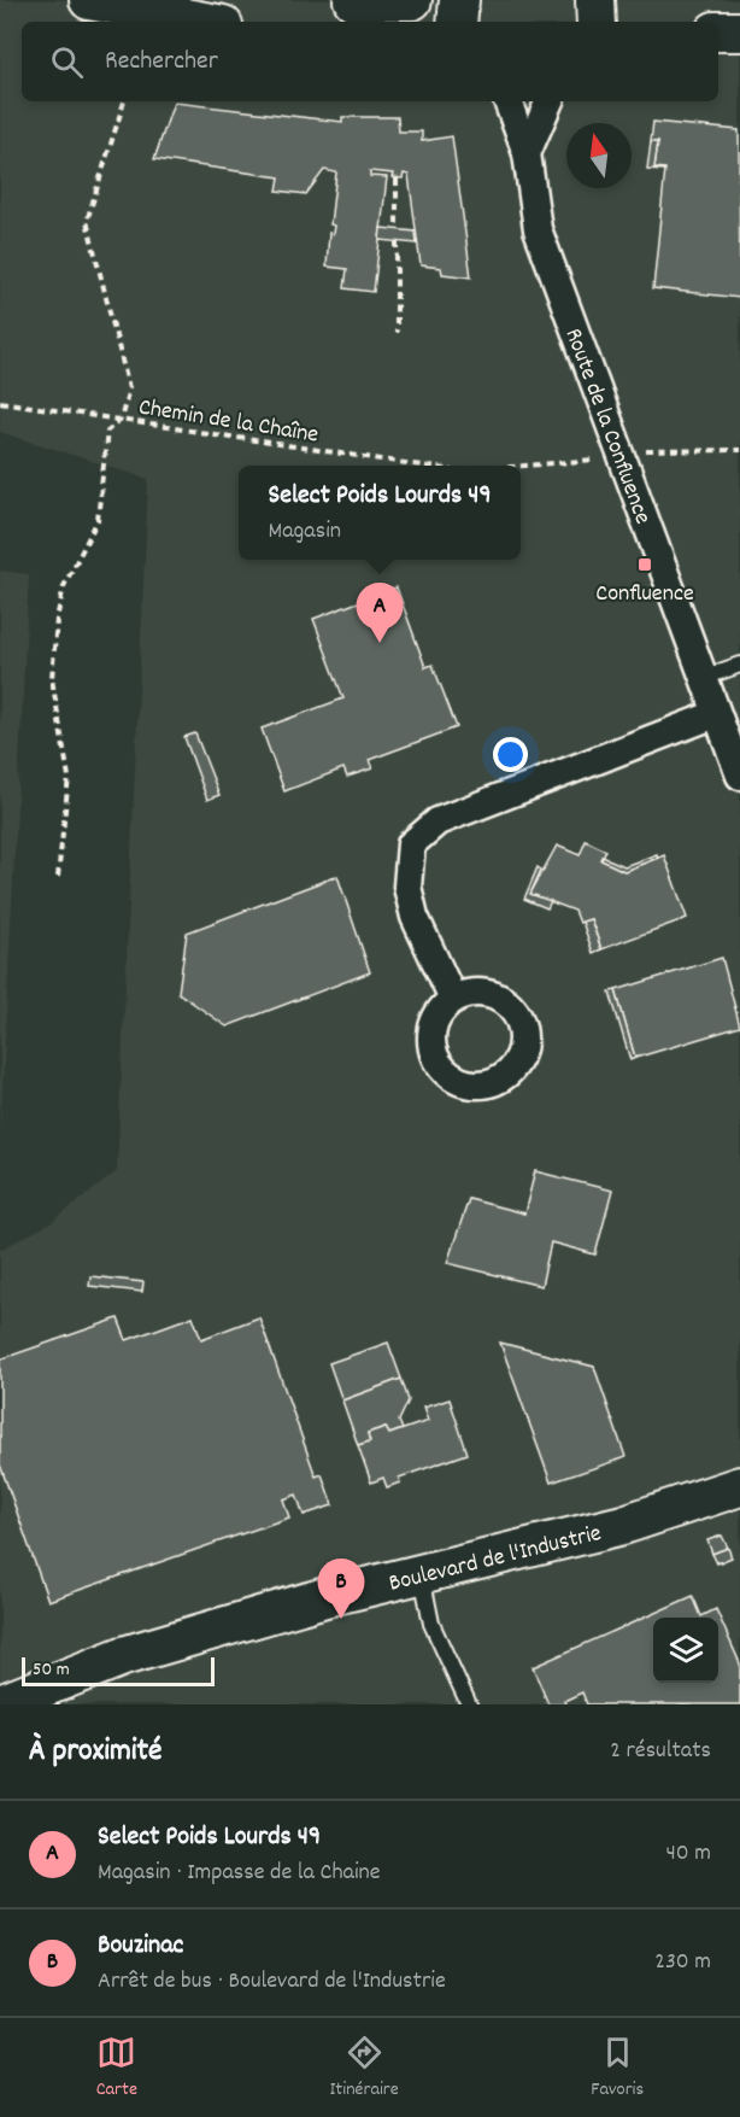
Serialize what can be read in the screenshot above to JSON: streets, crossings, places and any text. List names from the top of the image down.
{
  "streets": {
    "street": ["Route de la Confluence", "Boulevard de l'Industrie"],
    "path": ["Chemin de la Chaîne"]
  },
  "places": {
    "transit": ["Confluence"]
  },
  "scale_bar": "50 m",
  "north": "top",
  "page": {
    "search": "Rechercher",
    "popup": ["Select Poids Lourds 49", "Magasin"],
    "pins": ["A", "B"],
    "scale": "50 m",
    "heading": ["À proximité", "2 résultats"],
    "list": [
      {
        "mark": "A",
        "name": "Select Poids Lourds 49",
        "note": "Magasin · Impasse de la Chaine",
        "value": "40 m"
      },
      {
        "mark": "B",
        "name": "Bouzinac",
        "note": "Arrêt de bus · Boulevard de l'Industrie",
        "value": "230 m"
      }
    ],
    "nav": ["Carte", "Itinéraire", "Favoris"]
  }
}
